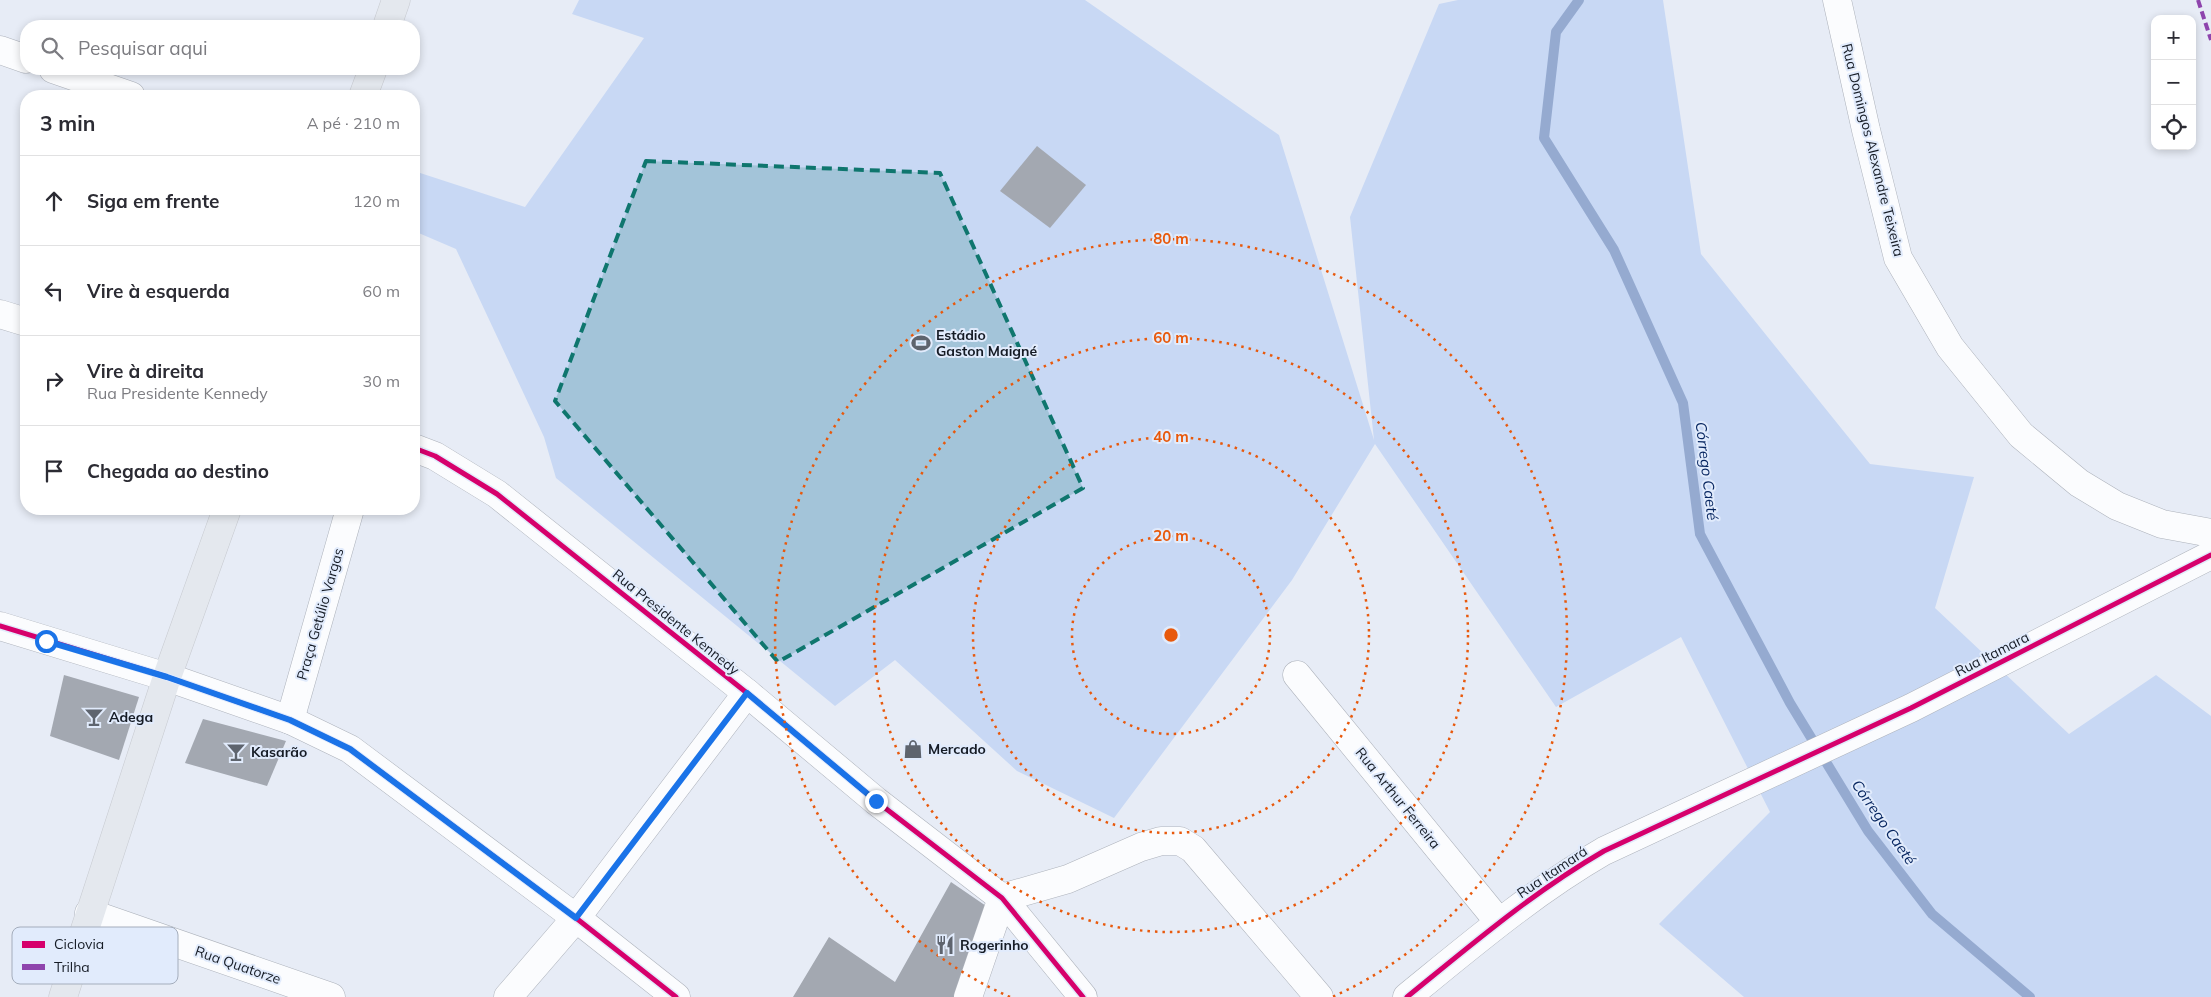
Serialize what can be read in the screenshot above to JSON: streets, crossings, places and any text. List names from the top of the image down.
{
  "streets": {
    "street": [
      "Rua Domingos Alexandre Teixeira",
      "Praça Getúlio Vargas",
      "Rua Presidente Kennedy",
      "Rua Itamara",
      "Rua Arthur Ferreira",
      "Rua Itamará",
      "Rua Quatorze"
    ]
  },
  "crossings": [
    ["Rua Itamara", "Rua Itamará"],
    ["Rua Arthur Ferreira", "Rua Itamará"]
  ],
  "water": ["Córrego Caeté"],
  "places": {
    "sports": ["Estádio Gaston Maigné"],
    "bar": ["Adega", "Kasarão"],
    "shop": ["Mercado"],
    "restaurant": ["Rogerinho"]
  },
  "legend": ["Ciclovia", "Trilha"],
  "page": {
    "map_buttons": ["+", "−"],
    "search": "Pesquisar aqui",
    "heading": ["3 min", "A pé · 210 m"],
    "list": [
      ["Siga em frente", "120 m"],
      ["Vire à esquerda", "60 m"],
      ["Vire à direita", "Rua Presidente Kennedy", "30 m"],
      "Chegada ao destino"
    ]
  },
  "rings": [
    "80 m",
    "60 m",
    "40 m",
    "20 m"
  ]
}
